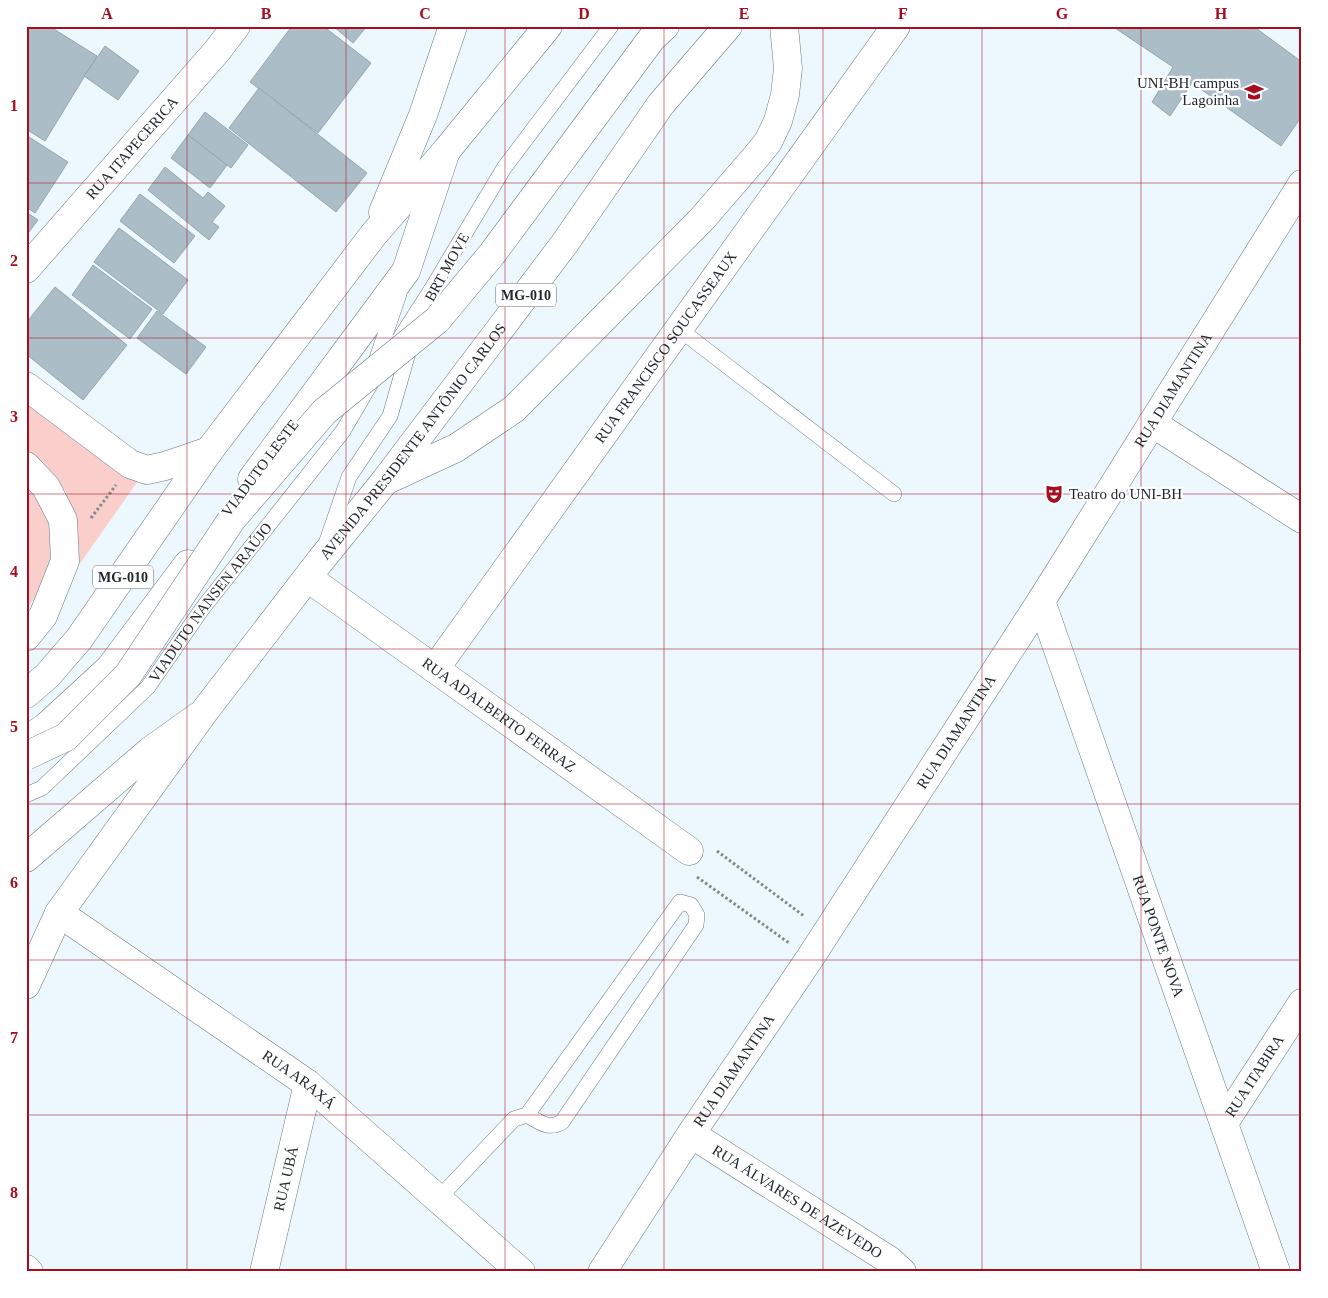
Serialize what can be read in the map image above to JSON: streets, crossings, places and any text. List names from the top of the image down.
{
  "streets": {
    "main road": [
      "RUA ITAPECERICA",
      "MG-010",
      "RUA FRANCISCO SOUCASSEAUX",
      "RUA DIAMANTINA",
      "AVENIDA PRESIDENTE ANTÔNIO CARLOS",
      "VIADUTO LESTE",
      "RUA ADALBERTO FERRAZ",
      "RUA PONTE NOVA",
      "RUA ITABIRA",
      "RUA ARAXÁ",
      "RUA UBÁ",
      "RUA ÁLVARES DE AZEVEDO"
    ],
    "lane": ["BRT MOVE", "VIADUTO NANSEN ARAÚJO"]
  },
  "crossings": [
    ["BRT MOVE", "AVENIDA PRESIDENTE ANTÔNIO CARLOS"],
    ["BRT MOVE", "VIADUTO NANSEN ARAÚJO"],
    ["BRT MOVE", "RUA ADALBERTO FERRAZ"],
    ["MG-010", "VIADUTO LESTE"],
    ["RUA FRANCISCO SOUCASSEAUX", "RUA ADALBERTO FERRAZ"],
    ["RUA DIAMANTINA", "RUA PONTE NOVA"],
    ["RUA DIAMANTINA", "RUA ÁLVARES DE AZEVEDO"],
    ["AVENIDA PRESIDENTE ANTÔNIO CARLOS", "RUA ADALBERTO FERRAZ"],
    ["VIADUTO LESTE", "VIADUTO NANSEN ARAÚJO"],
    ["RUA PONTE NOVA", "RUA ITABIRA"],
    ["RUA ARAXÁ", "RUA UBÁ"]
  ],
  "places": {
    "school or university": ["UNI-BH campus Lagoinha"],
    "theatre": ["Teatro do UNI-BH"]
  },
  "grid": {
    "columns": [
      "A",
      "B",
      "C",
      "D",
      "E",
      "F",
      "G",
      "H"
    ],
    "rows": [
      "1",
      "2",
      "3",
      "4",
      "5",
      "6",
      "7",
      "8"
    ]
  }
}
